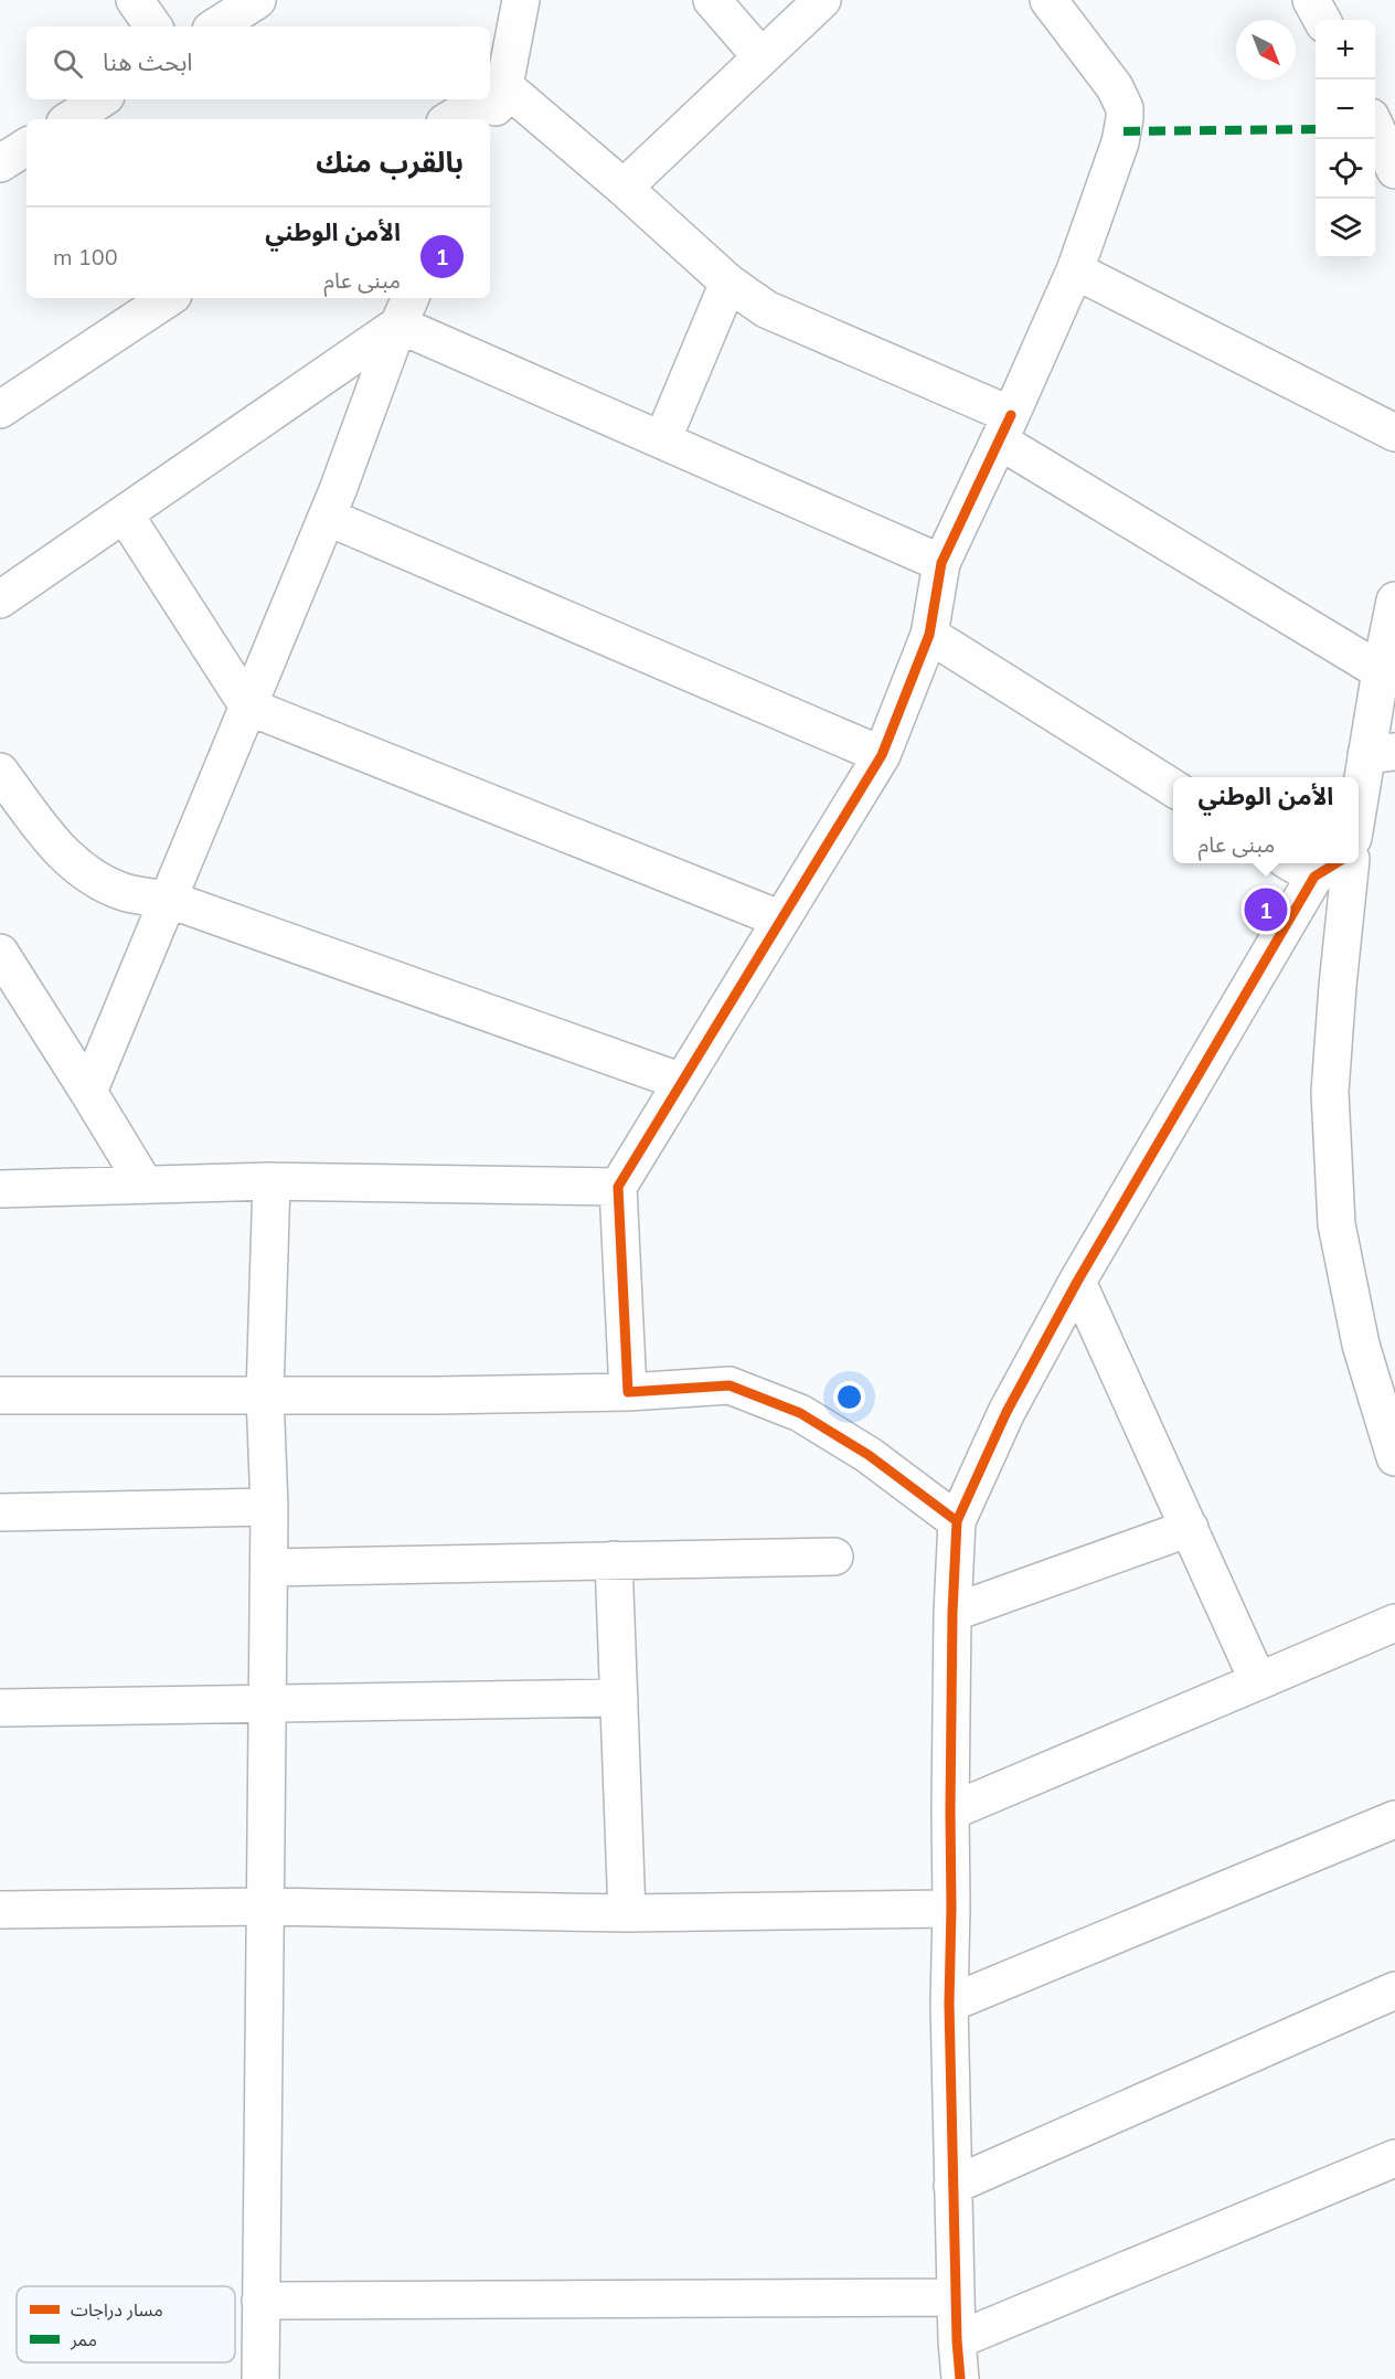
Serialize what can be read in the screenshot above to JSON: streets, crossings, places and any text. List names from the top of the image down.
{
  "legend": ["مسار دراجات", "ممر"],
  "north": "bottom right",
  "page": {
    "map_buttons": ["+", "−"],
    "search": "ابحث هنا",
    "heading": "بالقرب منك",
    "list": [
      {
        "mark": "1",
        "name": "الأمن الوطني",
        "note": "مبنى عام",
        "value": "100 m"
      }
    ],
    "popup": ["الأمن الوطني", "مبنى عام"],
    "pins": "1"
  }
}
